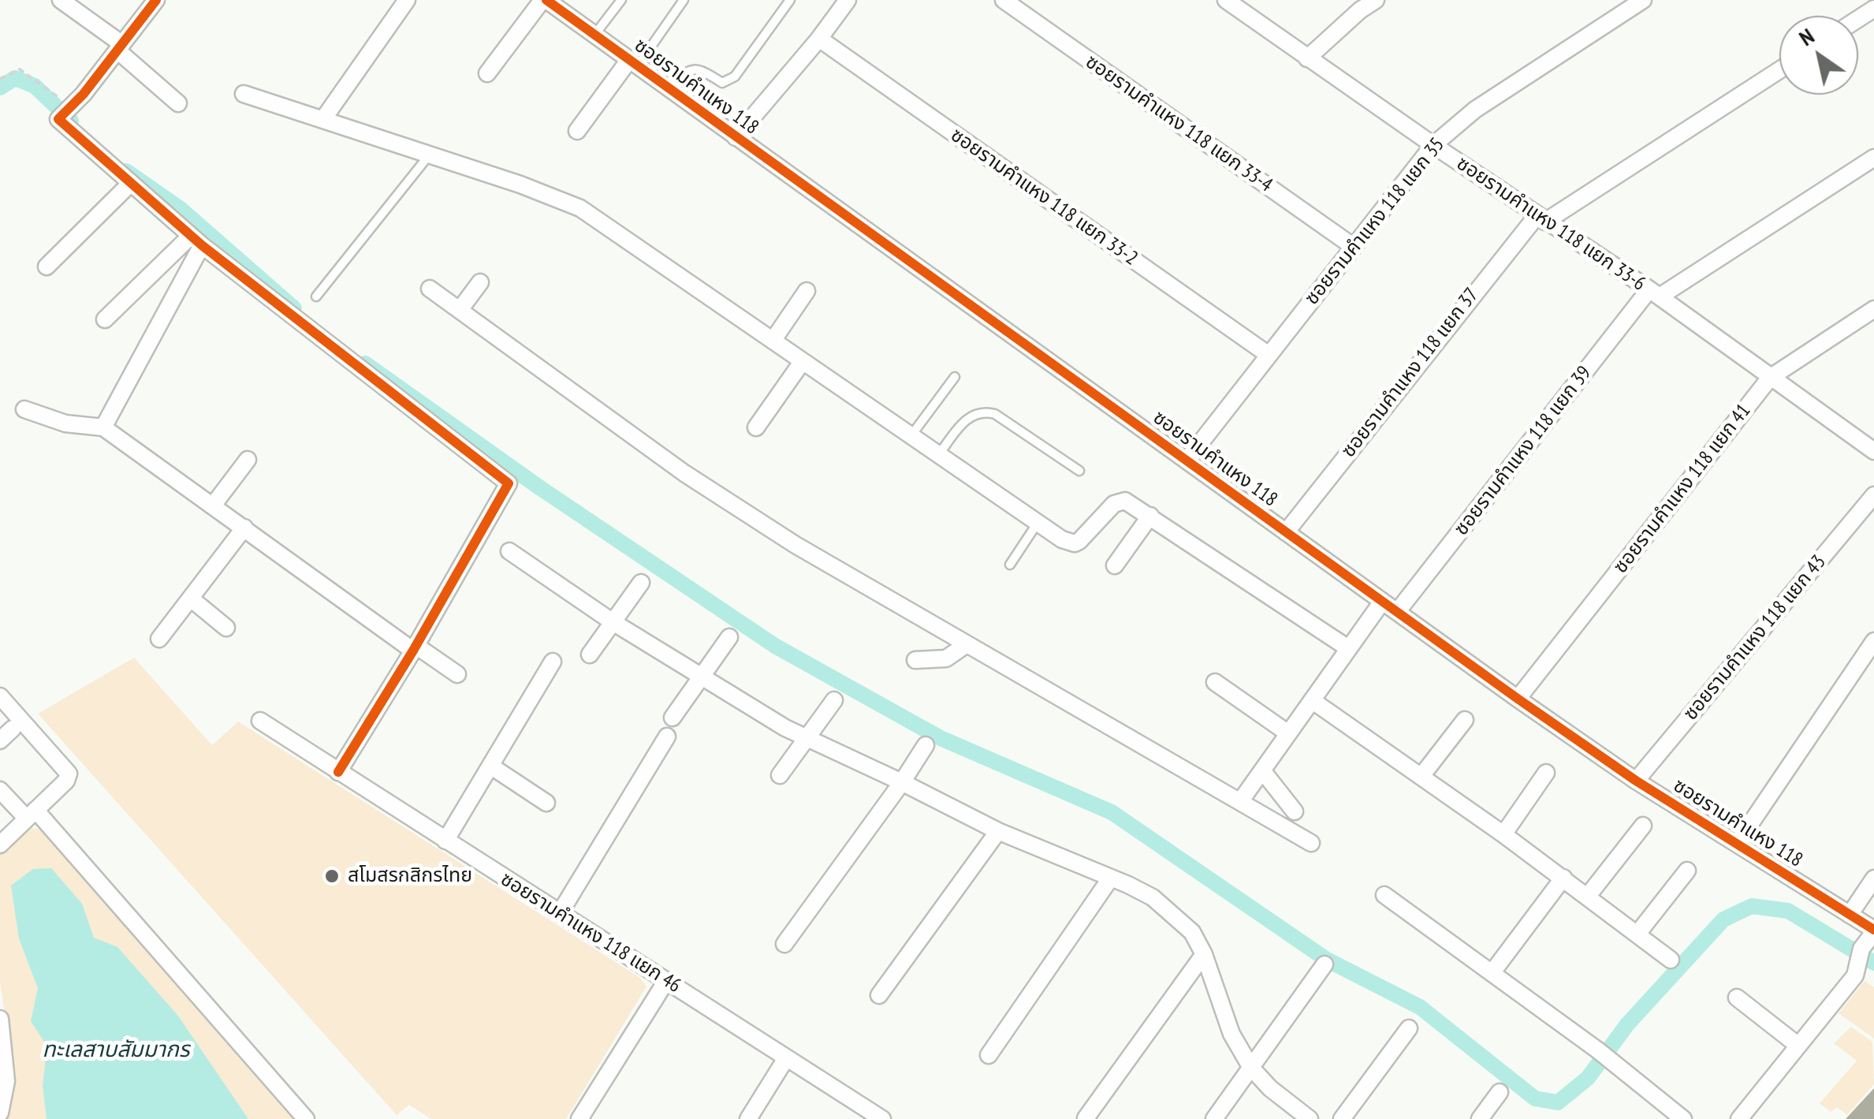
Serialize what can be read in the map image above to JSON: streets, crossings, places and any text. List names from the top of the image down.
{
  "streets": {
    "street": [
      "ซอยรามคำแหง 118",
      "ซอยรามคำแหง 118 แยก 33-4",
      "ซอยรามคำแหง 118 แยก 33-2",
      "ซอยรามคำแหง 118 แยก 35",
      "ซอยรามคำแหง 118 แยก 33-6",
      "ซอยรามคำแหง 118 แยก 37",
      "ซอยรามคำแหง 118 แยก 39",
      "ซอยรามคำแหง 118 แยก 41",
      "ซอยรามคำแหง 118 แยก 43",
      "ซอยรามคำแหง 118 แยก 46"
    ]
  },
  "crossings": [
    ["ซอยรามคำแหง 118", "ซอยรามคำแหง 118 แยก 35"],
    ["ซอยรามคำแหง 118", "ซอยรามคำแหง 118 แยก 37"],
    ["ซอยรามคำแหง 118", "ซอยรามคำแหง 118 แยก 39"],
    ["ซอยรามคำแหง 118", "ซอยรามคำแหง 118 แยก 41"],
    ["ซอยรามคำแหง 118", "ซอยรามคำแหง 118 แยก 43"],
    ["ซอยรามคำแหง 118 แยก 33-4", "ซอยรามคำแหง 118 แยก 35"],
    ["ซอยรามคำแหง 118 แยก 33-2", "ซอยรามคำแหง 118 แยก 35"],
    ["ซอยรามคำแหง 118 แยก 35", "ซอยรามคำแหง 118 แยก 33-6"],
    ["ซอยรามคำแหง 118 แยก 33-6", "ซอยรามคำแหง 118 แยก 37"],
    ["ซอยรามคำแหง 118 แยก 33-6", "ซอยรามคำแหง 118 แยก 39"],
    ["ซอยรามคำแหง 118 แยก 33-6", "ซอยรามคำแหง 118 แยก 41"]
  ],
  "water": ["ทะเลสาบสัมมากร"],
  "places": ["สโมสรกสิกรไทย"],
  "north": "top left"
}
